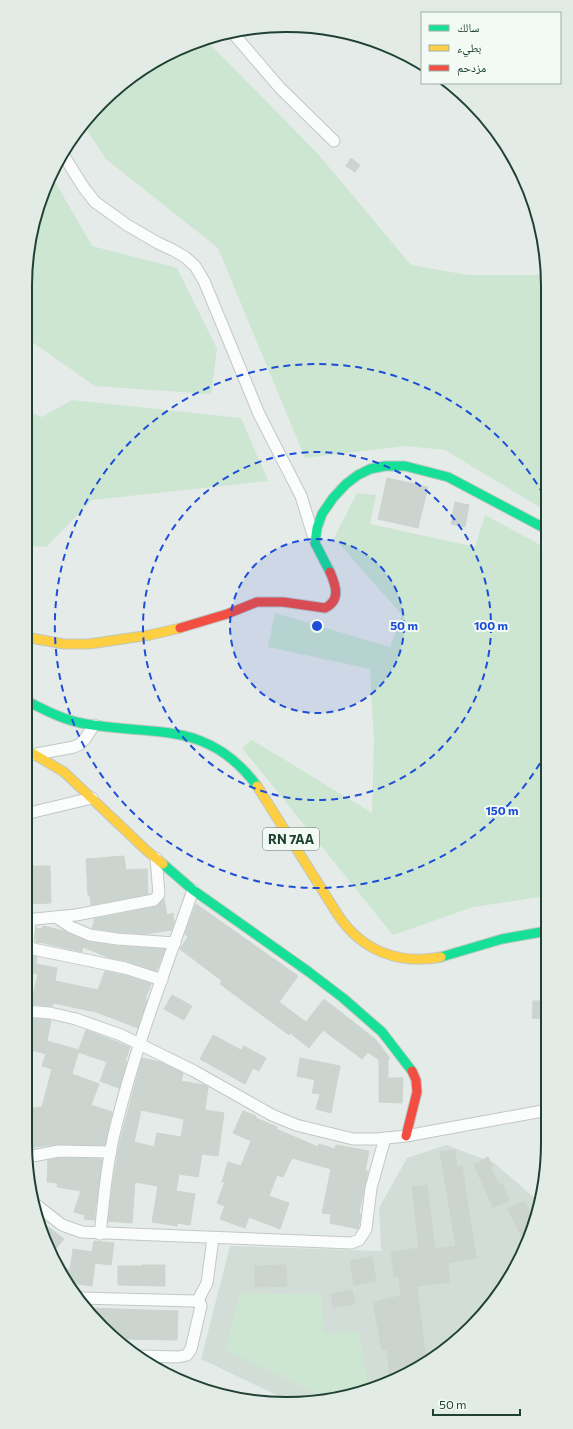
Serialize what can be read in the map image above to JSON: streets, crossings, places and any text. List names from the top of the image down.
{
  "streets": {
    "street": ["RN 7AA"]
  },
  "legend": ["سالك", "بطيء", "مزدحم"],
  "scale_bar": "50 m",
  "rings": ["50 m", "100 m", "150 m"]
}
